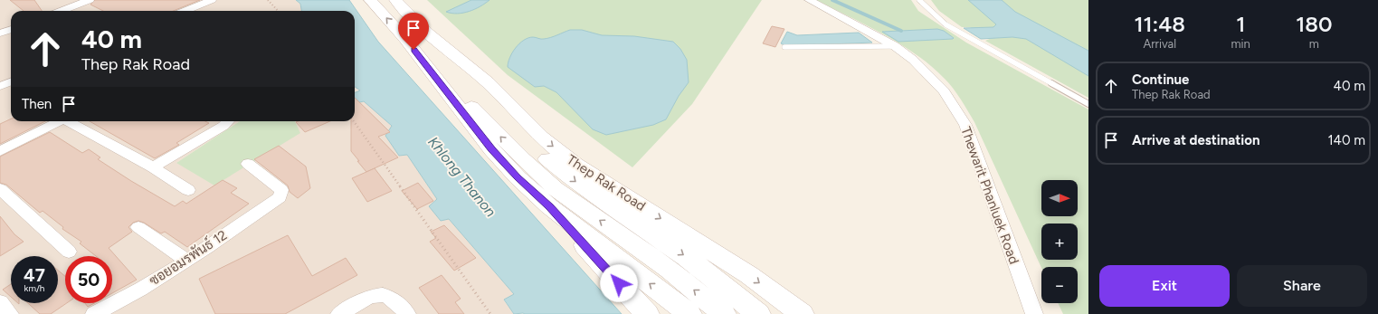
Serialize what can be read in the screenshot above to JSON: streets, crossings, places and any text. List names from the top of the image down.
{
  "streets": {
    "main road": ["Thep Rak Road"],
    "street": ["Thewarit Phanluek Road", "ซอยอมรพันธ์ 12"]
  },
  "water": ["Khlong Thanon"],
  "north": "right",
  "page": {
    "eta": [
      "11:48",
      "Arrival",
      "1",
      "min",
      "180",
      "m"
    ],
    "turn": ["40 m", "Thep Rak Road"],
    "list": [
      {
        "name": "Continue",
        "note": "Thep Rak Road",
        "value": "40 m"
      },
      {
        "name": "Arrive at destination",
        "value": "140 m"
      }
    ],
    "then": "Then",
    "map_buttons": ["+", "−"],
    "speed": "47 km/h",
    "limit": "50",
    "buttons": ["Exit", "Share"]
  }
}
